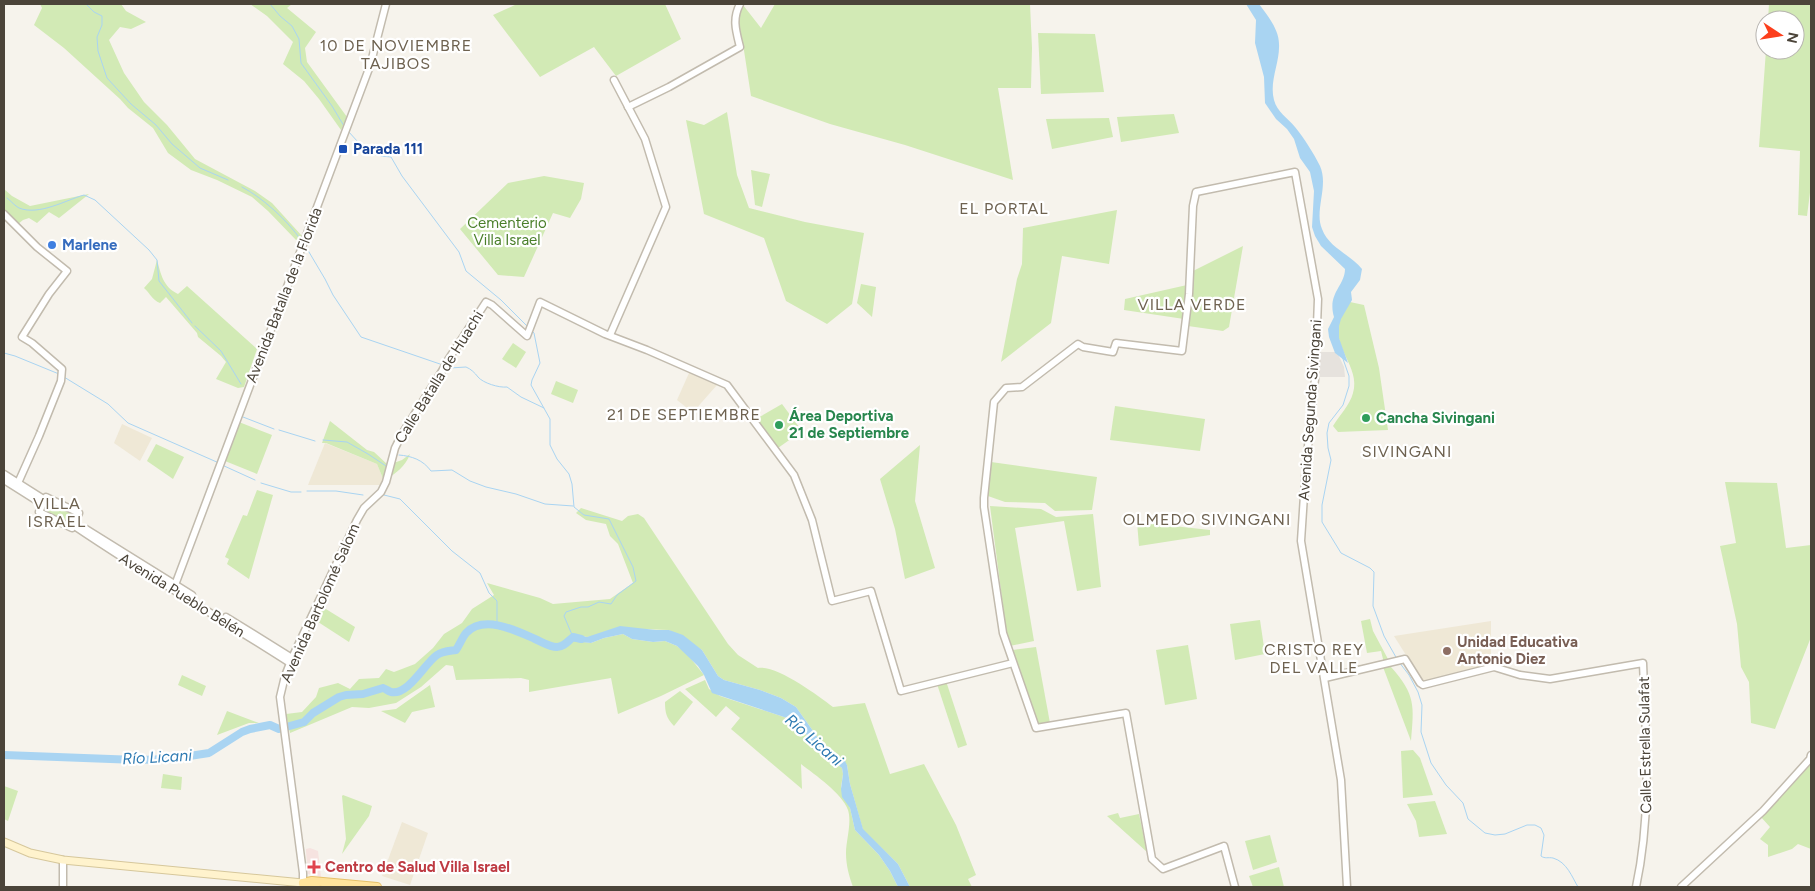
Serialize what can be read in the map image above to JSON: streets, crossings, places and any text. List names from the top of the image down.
{
  "streets": {
    "street": [
      "Avenida Batalla de la Florida",
      "Calle Batalla de Huachi",
      "Avenida Segunda Sivingani",
      "Avenida Pueblo Belén",
      "Avenida Bartolomé Salom",
      "Calle Estrella Sulafat"
    ]
  },
  "crossings": [
    ["Avenida Batalla de la Florida", "Avenida Pueblo Belén"],
    ["Calle Batalla de Huachi", "Avenida Bartolomé Salom"],
    ["Avenida Segunda Sivingani", "Calle Estrella Sulafat"],
    ["Avenida Pueblo Belén", "Avenida Bartolomé Salom"]
  ],
  "districts": [
    "10 DE NOVIEMBRE TAJIBOS",
    "EL PORTAL",
    "VILLA VERDE",
    "21 DE SEPTIEMBRE",
    "SIVINGANI",
    "VILLA ISRAEL",
    "OLMEDO SIVINGANI",
    "CRISTO REY DEL VALLE"
  ],
  "water": ["Río Licani"],
  "parks": ["Cementerio Villa Israel"],
  "places": {
    "transit": ["Parada 111"],
    "other": [
      "Marlene",
      "Cancha Sivingani",
      "Área Deportiva 21 de Septiembre",
      "Unidad Educativa Antonio Diez"
    ],
    "health": ["Centro de Salud Villa Israel"]
  },
  "north": "right"
}
